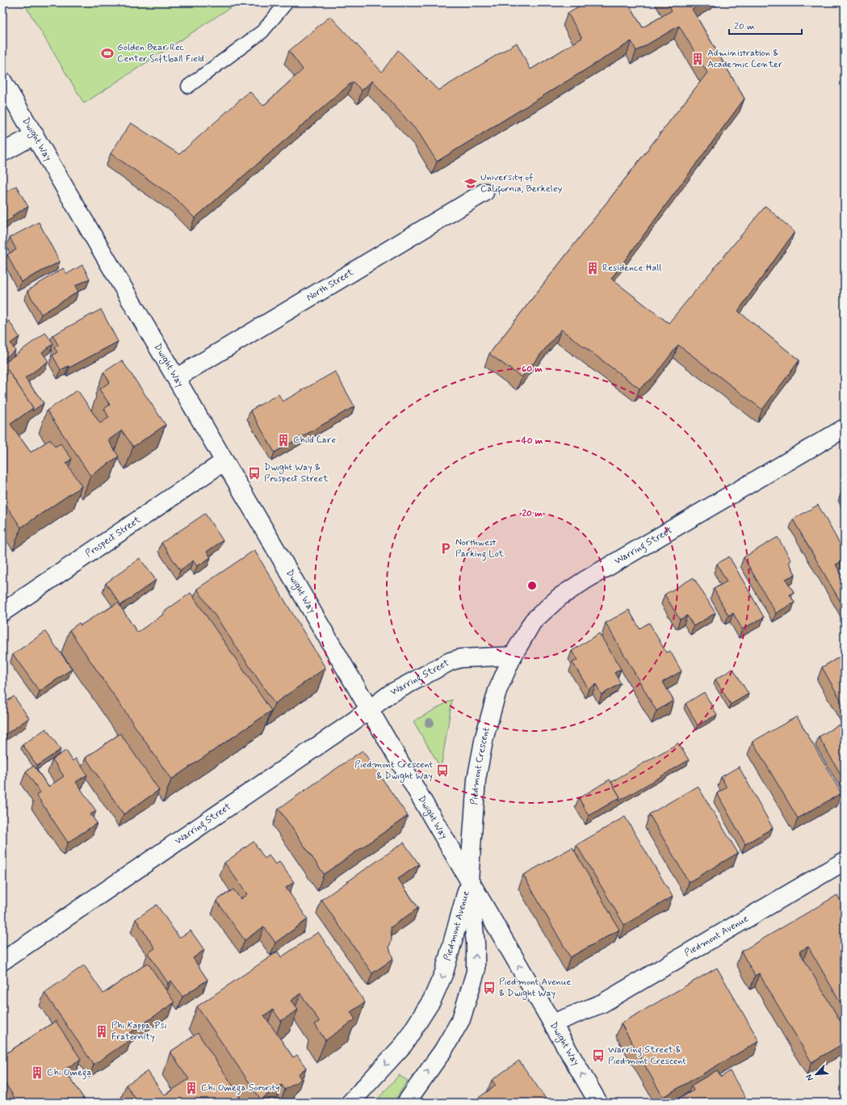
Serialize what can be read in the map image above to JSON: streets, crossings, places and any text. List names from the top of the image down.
{
  "streets": {
    "street": [
      "Dwight Way",
      "North Street",
      "Prospect Street",
      "Warring Street",
      "Piedmont Crescent",
      "Piedmont Avenue"
    ]
  },
  "crossings": [
    ["Dwight Way", "North Street"],
    ["Dwight Way", "Prospect Street"],
    ["Dwight Way", "Warring Street"],
    ["Dwight Way", "Piedmont Crescent"],
    ["Dwight Way", "Piedmont Avenue"],
    ["Warring Street", "Piedmont Crescent"],
    ["Piedmont Crescent", "Piedmont Avenue"]
  ],
  "places": {
    "sports": ["Golden Bear Rec Center Softball Field"],
    "building": [
      "Administration & Academic Center",
      "Residence Hall",
      "Child Care",
      "Phi Kappa Psi Fraternity",
      "Chi Omega",
      "Chi Omega Sorority"
    ],
    "school or university": ["University of California, Berkeley"],
    "bus stop": [
      "Dwight Way & Prospect Street",
      "Piedmont Crescent & Dwight Way",
      "Piedmont Avenue & Dwight Way",
      "Warring Street & Piedmont Crescent"
    ],
    "parking": ["Northwest Parking Lot"]
  },
  "scale_bar": "20 m",
  "north": "bottom left",
  "rings": ["60 m", "40 m", "20 m"]
}
